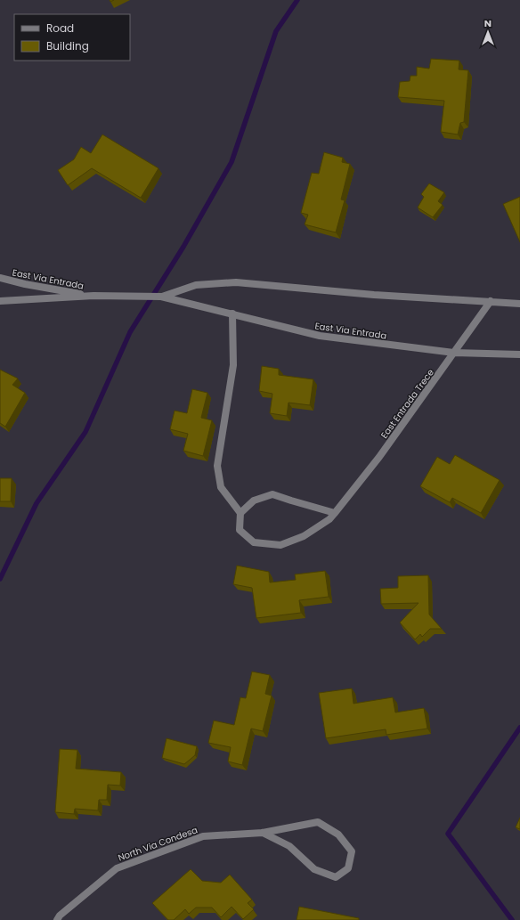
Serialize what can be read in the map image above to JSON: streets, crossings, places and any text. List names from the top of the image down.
{
  "streets": {
    "street": ["East Via Entrada", "East Entrada Trece", "North Via Condesa"]
  },
  "crossings": [
    ["East Via Entrada", "East Entrada Trece"]
  ],
  "legend": ["Road", "Building"],
  "north": "top"
}
